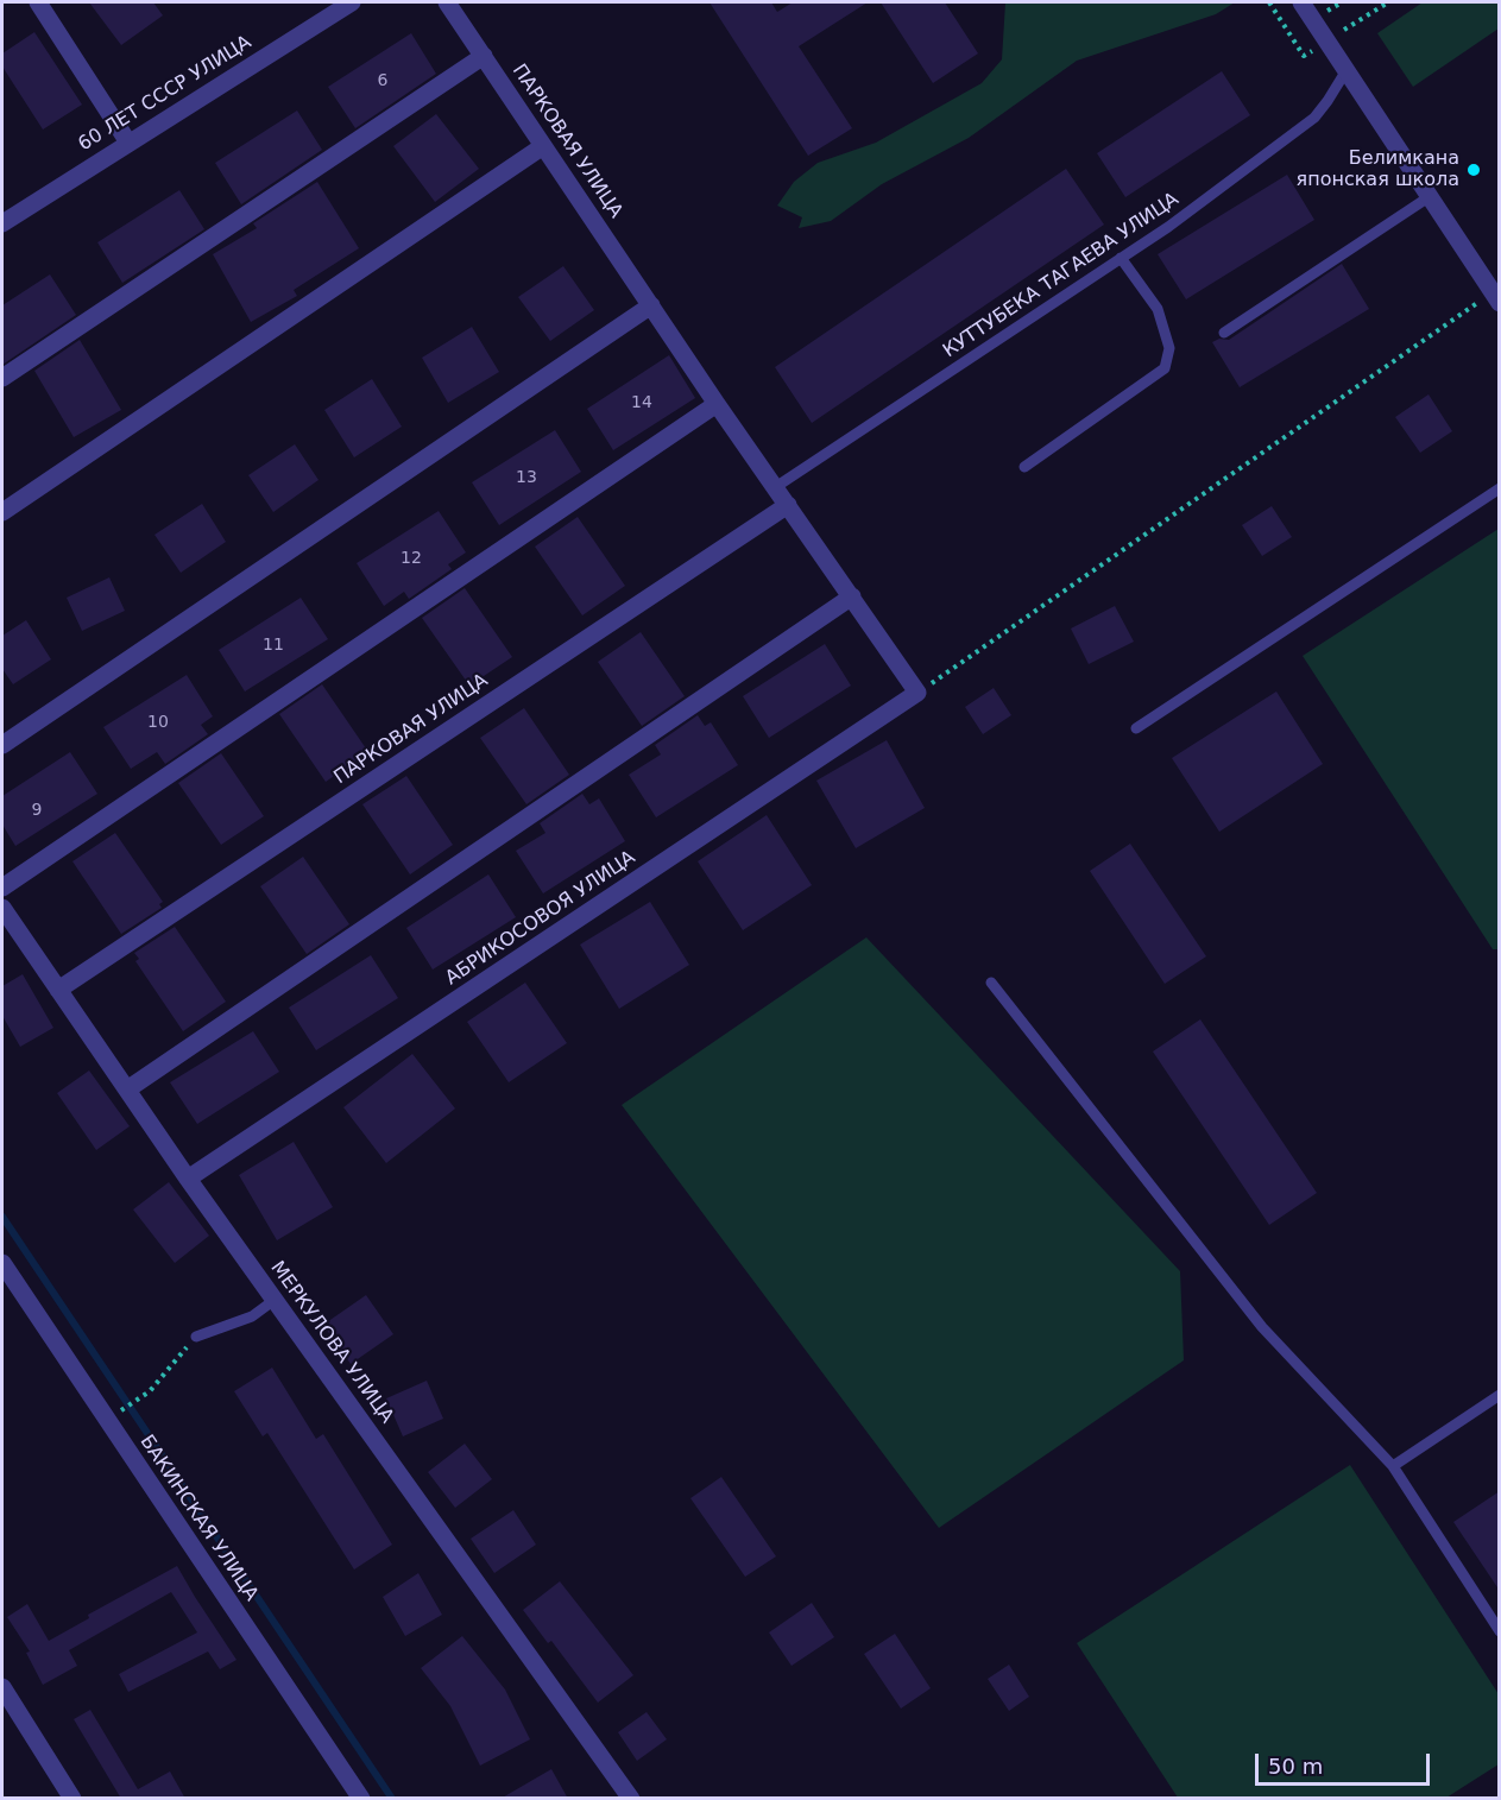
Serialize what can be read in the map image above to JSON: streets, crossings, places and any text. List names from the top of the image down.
{
  "streets": {
    "street": [
      "60 ЛЕТ СССР УЛИЦА",
      "ПАРКОВАЯ УЛИЦА",
      "АБРИКОСОВОЯ УЛИЦА",
      "МЕРКУЛОВА УЛИЦА",
      "БАКИНСКАЯ УЛИЦА"
    ],
    "lane": ["КУТТУБЕКА ТАГАЕВА УЛИЦА"]
  },
  "crossings": [
    ["ПАРКОВАЯ УЛИЦА", "КУТТУБЕКА ТАГАЕВА УЛИЦА"],
    ["ПАРКОВАЯ УЛИЦА", "АБРИКОСОВОЯ УЛИЦА"],
    ["ПАРКОВАЯ УЛИЦА", "МЕРКУЛОВА УЛИЦА"],
    ["АБРИКОСОВОЯ УЛИЦА", "МЕРКУЛОВА УЛИЦА"]
  ],
  "places": ["Белимкана японская школа"],
  "house_numbers": [
    "6",
    "14",
    "13",
    "12",
    "11",
    "10",
    "9"
  ],
  "scale_bar": "50 m"
}
